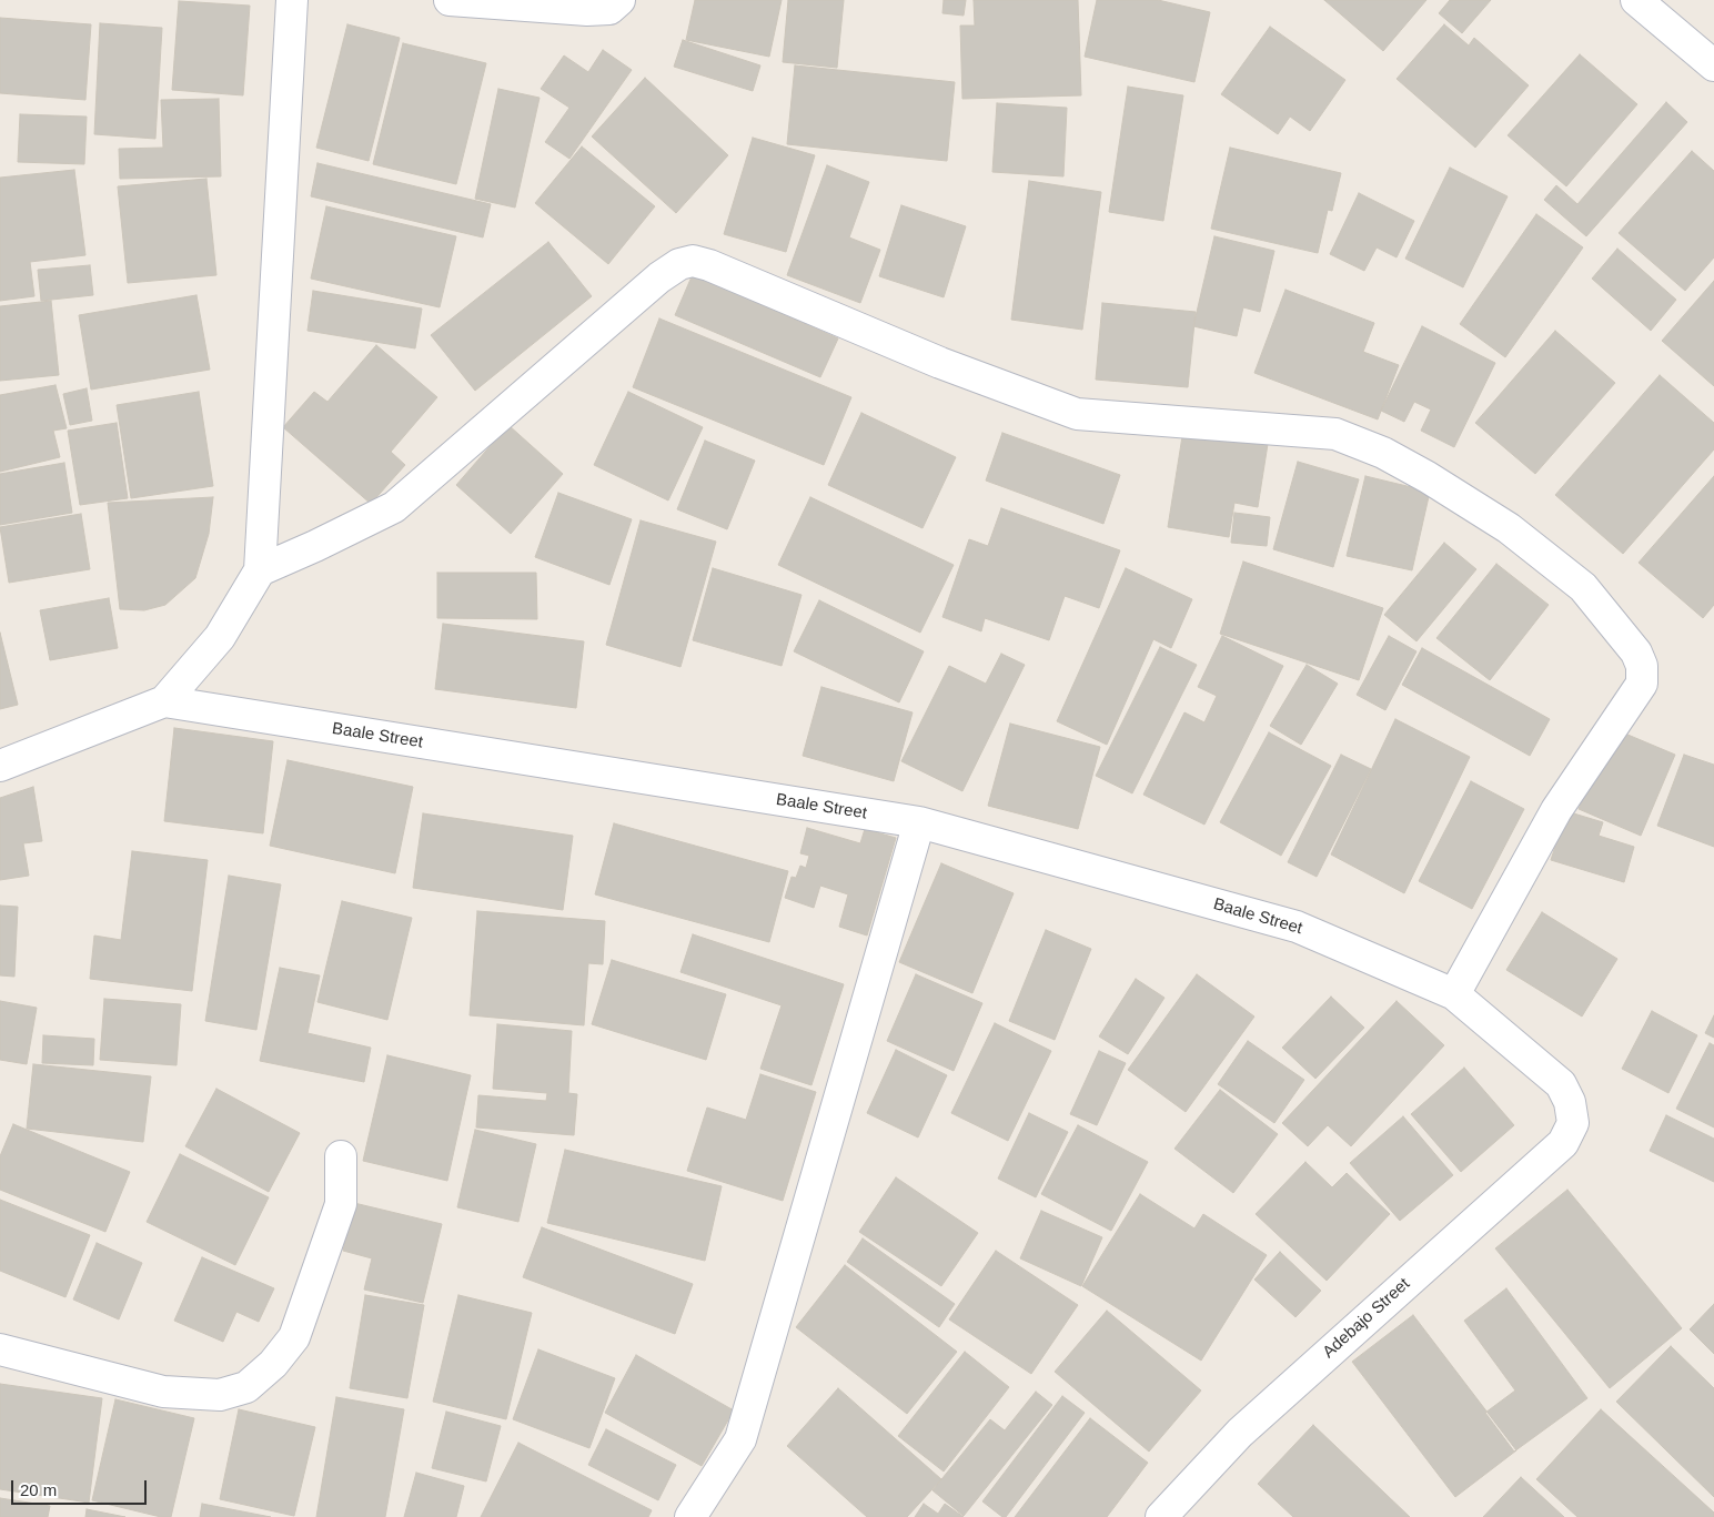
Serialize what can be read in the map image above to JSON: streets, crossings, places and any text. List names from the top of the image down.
{
  "streets": {
    "street": ["Baale Street", "Adebajo Street"]
  },
  "crossings": [
    ["Baale Street", "Adebajo Street"]
  ],
  "scale_bar": "20 m"
}
